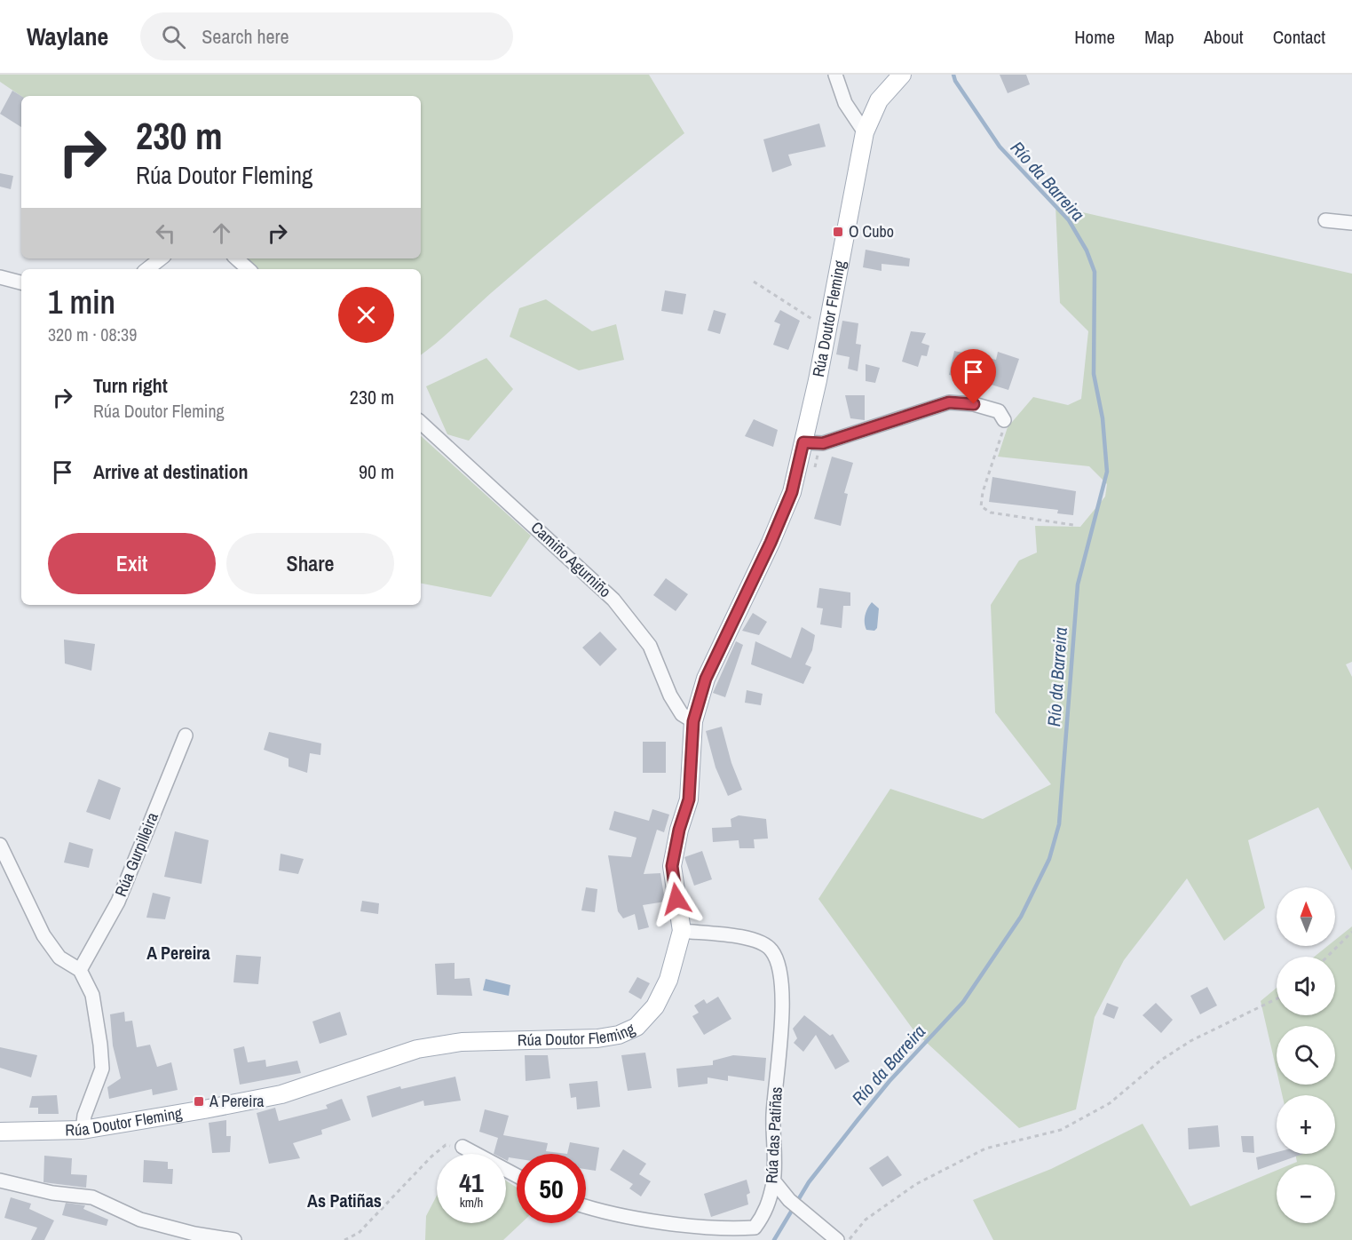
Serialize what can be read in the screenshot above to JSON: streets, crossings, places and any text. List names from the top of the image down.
{
  "streets": {
    "main road": ["Rúa Doutor Fleming"],
    "street": ["Camiño Agurniño", "Rúa Gurpilleira", "Rúa das Patiñas"]
  },
  "crossings": [
    ["Rúa Doutor Fleming", "Camiño Agurniño"],
    ["Rúa Doutor Fleming", "Rúa das Patiñas"]
  ],
  "districts": ["A Pereira", "As Patiñas"],
  "water": ["Río da Barreira"],
  "places": {
    "transit": ["O Cubo", "A Pereira"]
  },
  "north": "top",
  "page": {
    "header": "Waylane",
    "search": "Search here",
    "nav": [
      "Home",
      "Map",
      "About",
      "Contact"
    ],
    "turn": ["230 m", "Rúa Doutor Fleming"],
    "heading": ["1 min", "320 m · 08:39"],
    "list": [
      {
        "name": "Turn right",
        "note": "Rúa Doutor Fleming",
        "value": "230 m"
      },
      {
        "name": "Arrive at destination",
        "value": "90 m"
      }
    ],
    "buttons": ["Exit", "Share"],
    "map_buttons": ["+", "−"],
    "speed": "41 km/h",
    "limit": "50"
  }
}
